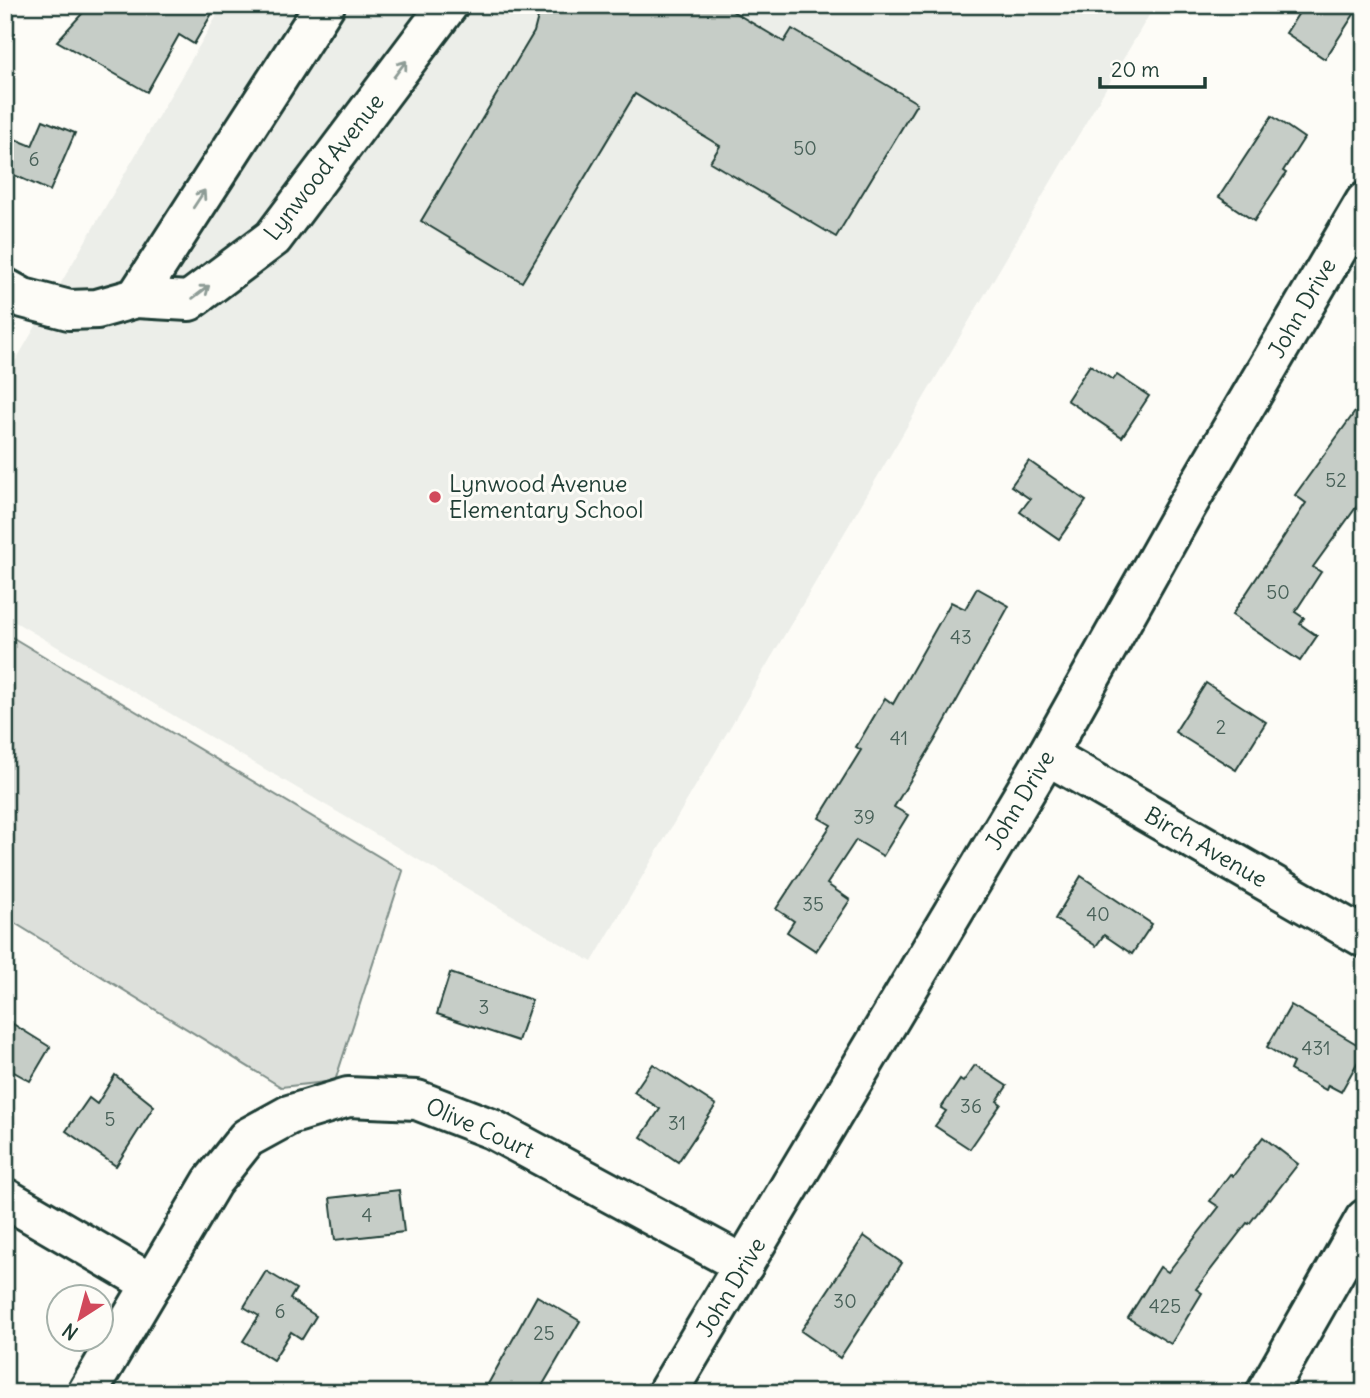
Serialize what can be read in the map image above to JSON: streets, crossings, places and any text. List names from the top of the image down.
{
  "streets": {
    "street": [
      "Lynwood Avenue",
      "John Drive",
      "Birch Avenue",
      "Olive Court"
    ]
  },
  "crossings": [
    ["John Drive", "Birch Avenue"],
    ["John Drive", "Olive Court"]
  ],
  "places": ["Lynwood Avenue Elementary School"],
  "house_numbers": [
    "50",
    "6",
    "52",
    "50",
    "43",
    "2",
    "41",
    "39",
    "35",
    "40",
    "3",
    "431",
    "36",
    "5",
    "31",
    "4",
    "30",
    "425",
    "6",
    "25"
  ],
  "scale_bar": "20 m",
  "north": "bottom left"
}
